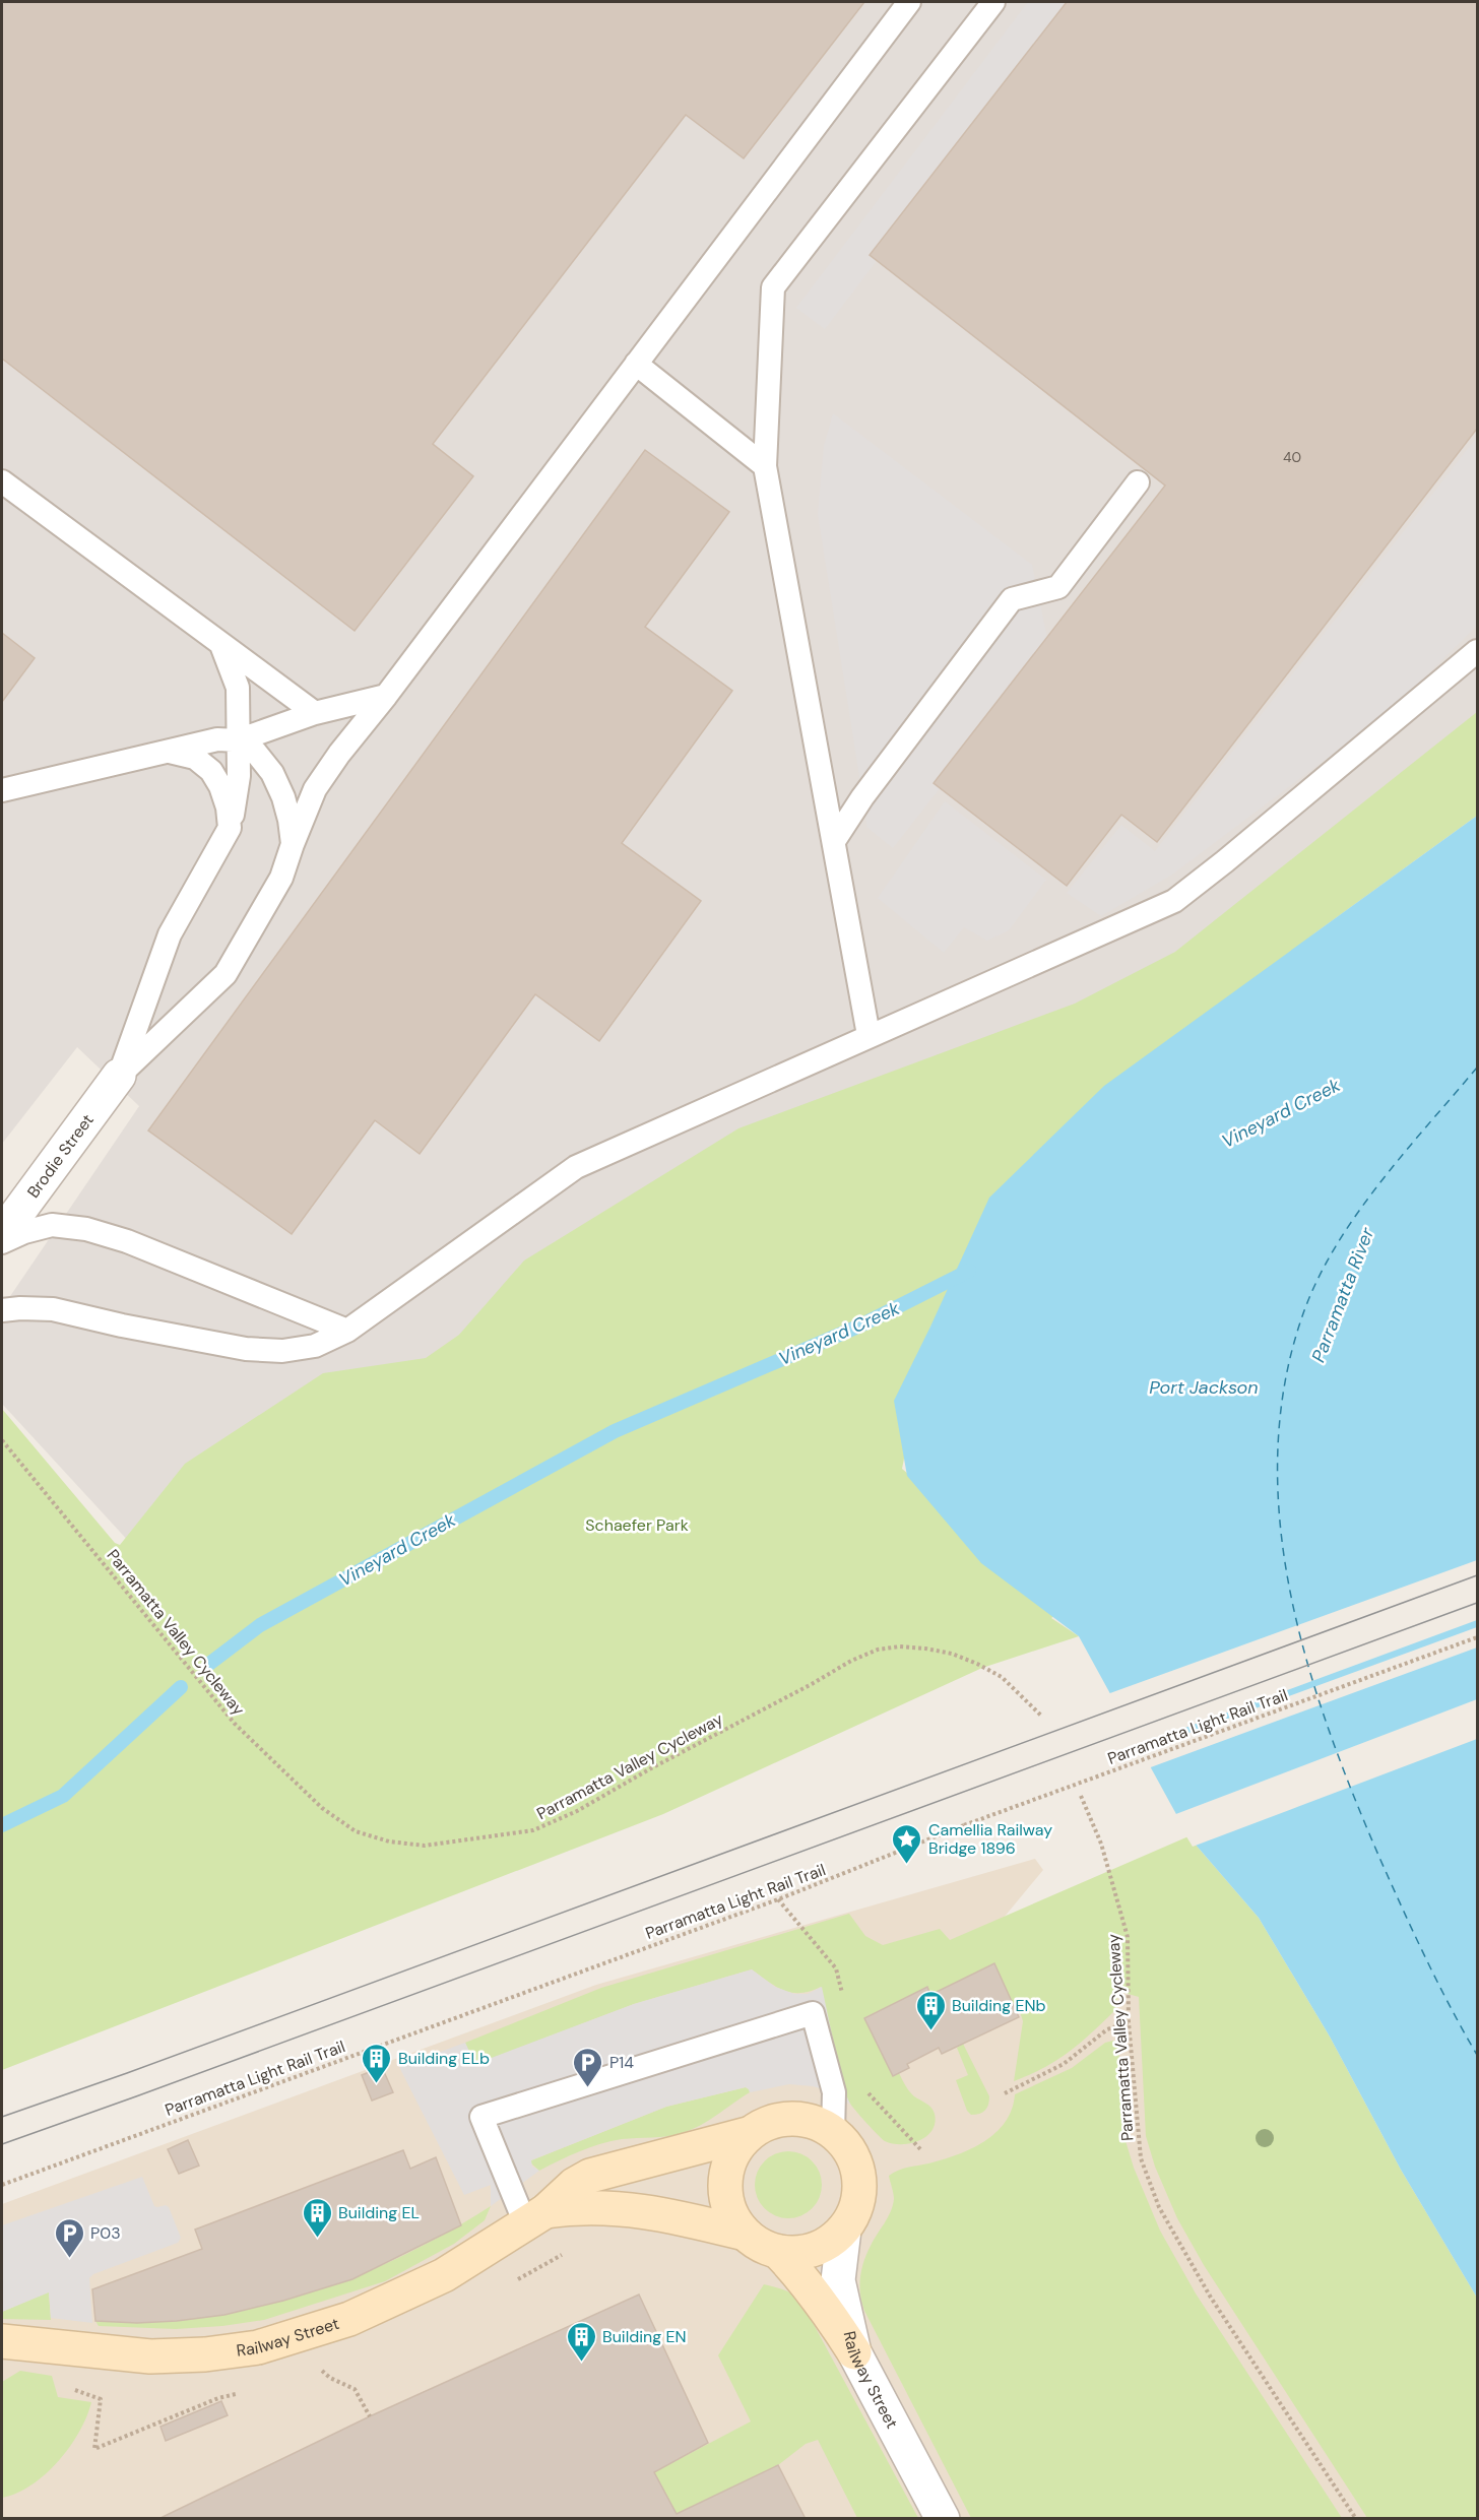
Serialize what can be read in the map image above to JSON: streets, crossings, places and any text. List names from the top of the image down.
{
  "streets": {
    "street": ["Brodie Street", "Railway Street"],
    "path": ["Parramatta Valley Cycleway", "Parramatta Light Rail Trail"]
  },
  "water": ["Vineyard Creek", "Parramatta River", "Port Jackson"],
  "parks": ["Schaefer Park"],
  "places": {
    "place": ["Camellia Railway Bridge 1896"],
    "building": [
      "Building ENb",
      "Building ELb",
      "Building EL",
      "Building EN"
    ],
    "parking": ["P14", "P03"]
  },
  "house_numbers": ["40"]
}
